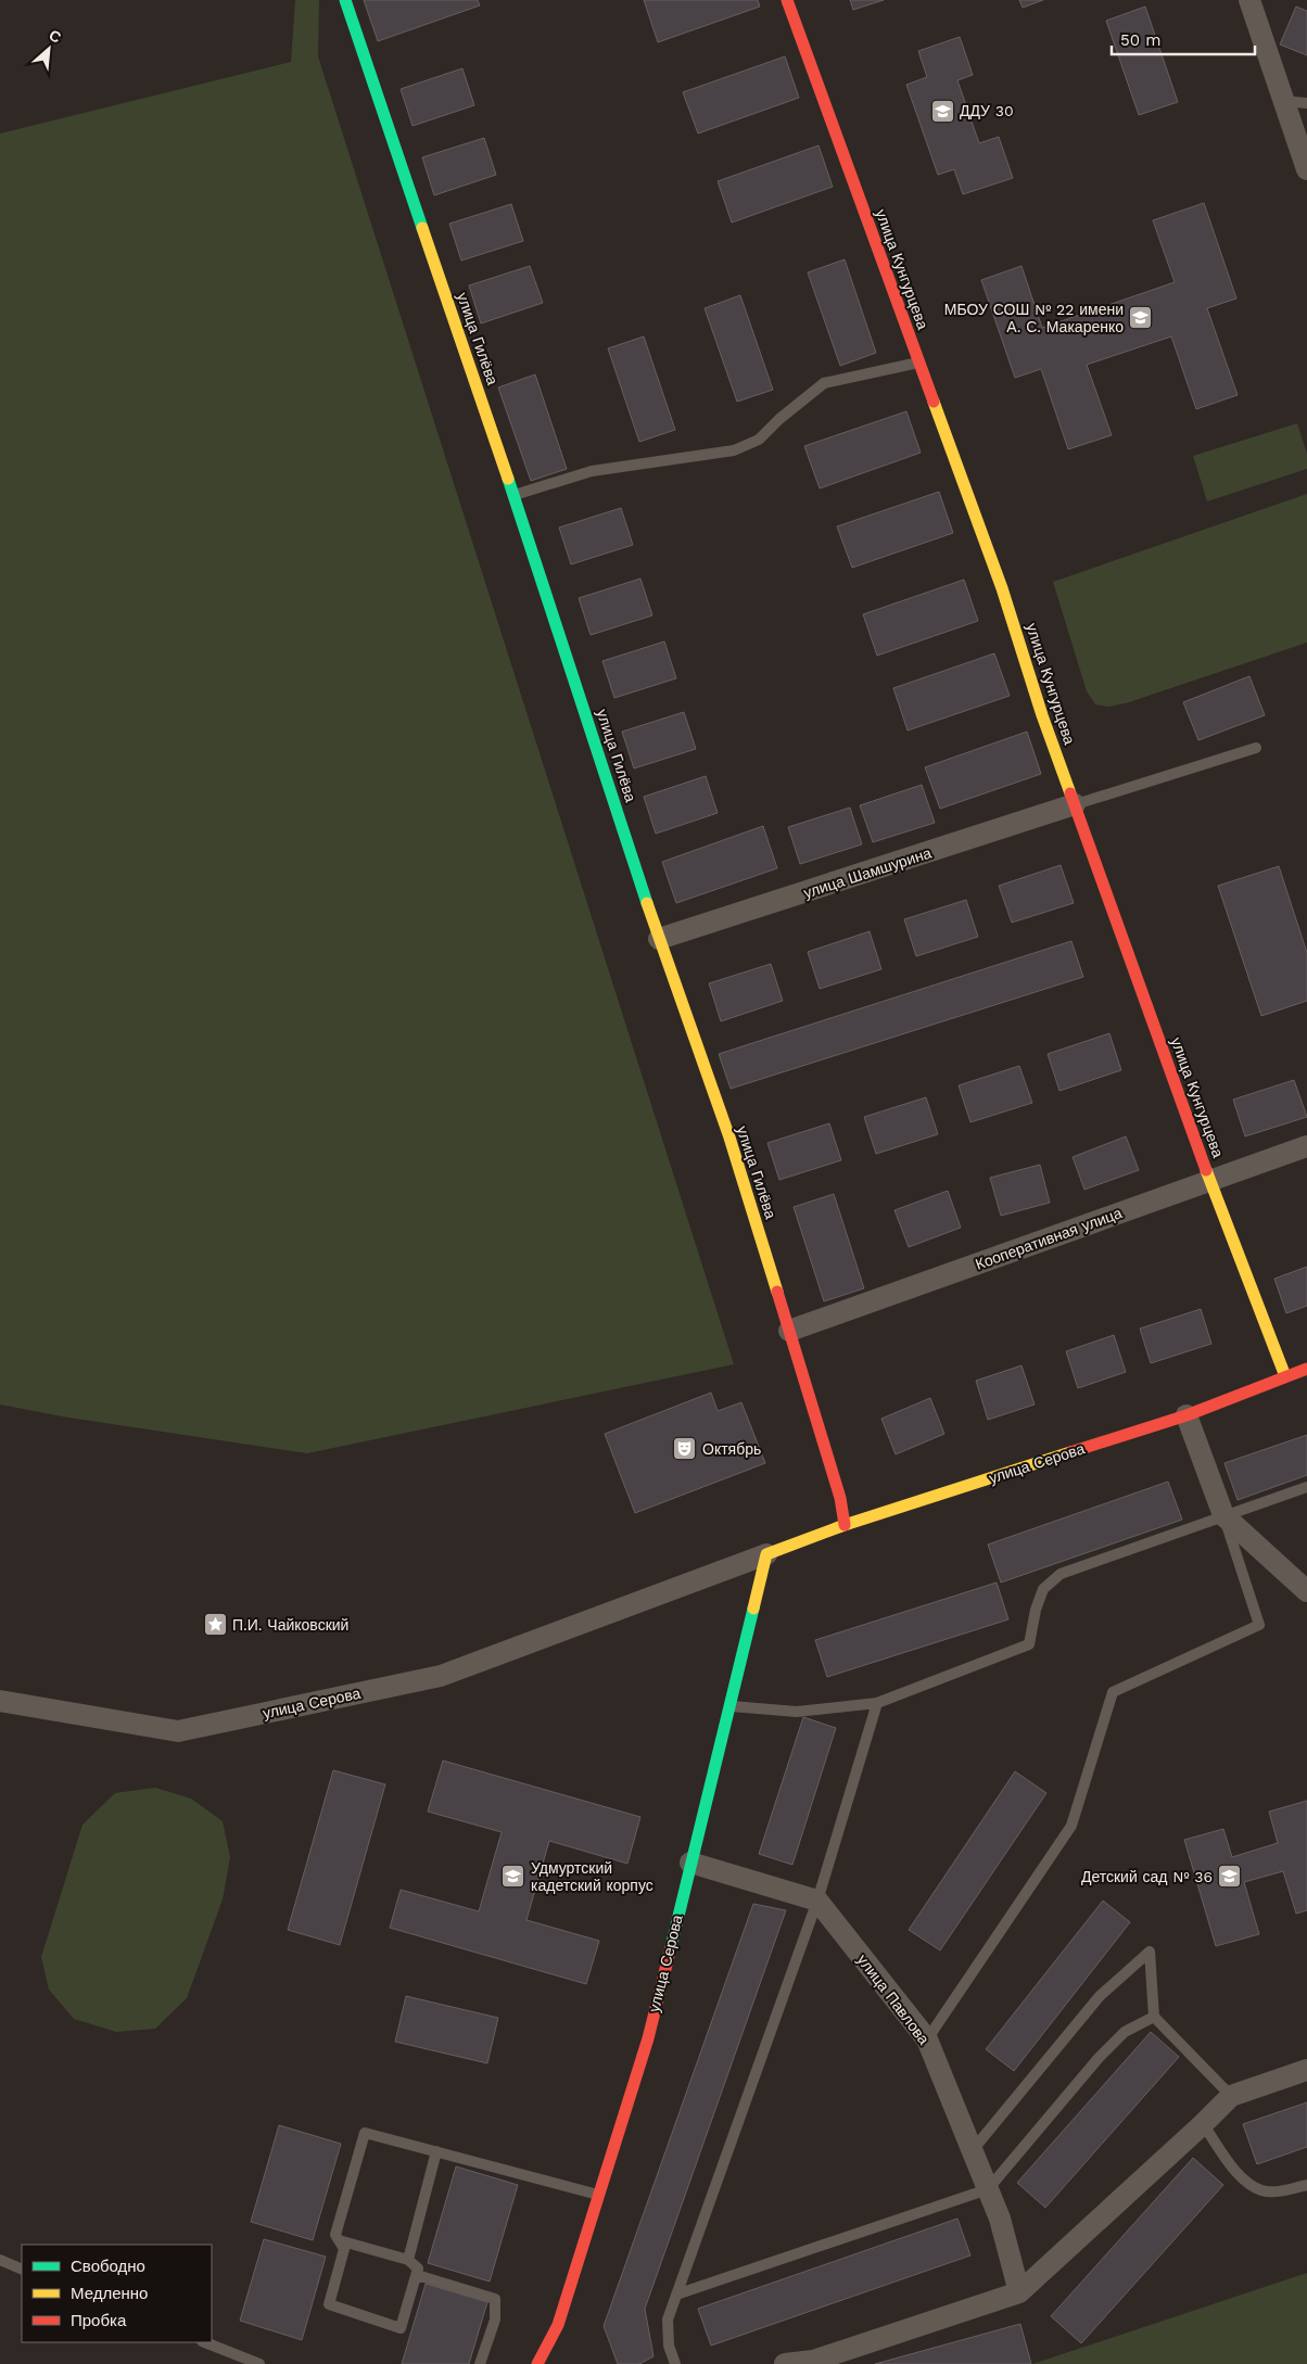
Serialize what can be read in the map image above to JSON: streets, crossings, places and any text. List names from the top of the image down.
{
  "streets": {
    "street": [
      "улица Кунгурцева",
      "улица Гилёва",
      "улица Шамшурина",
      "Кооперативная улица",
      "улица Серова",
      "улица Павлова"
    ]
  },
  "crossings": [
    ["улица Кунгурцева", "улица Шамшурина"],
    ["улица Кунгурцева", "Кооперативная улица"],
    ["улица Кунгурцева", "улица Серова"],
    ["улица Гилёва", "улица Шамшурина"],
    ["улица Гилёва", "Кооперативная улица"],
    ["улица Гилёва", "улица Серова"]
  ],
  "places": {
    "school or university": [
      "ДДУ 30",
      "МБОУ СОШ № 22 имени А. С. Макаренко",
      "Удмуртский кадетский корпус",
      "Детский сад № 36"
    ],
    "theatre": ["Октябрь"],
    "place": ["П.И. Чайковский"]
  },
  "legend": ["Свободно", "Медленно", "Пробка"],
  "scale_bar": "50 m",
  "north": "top right"
}
